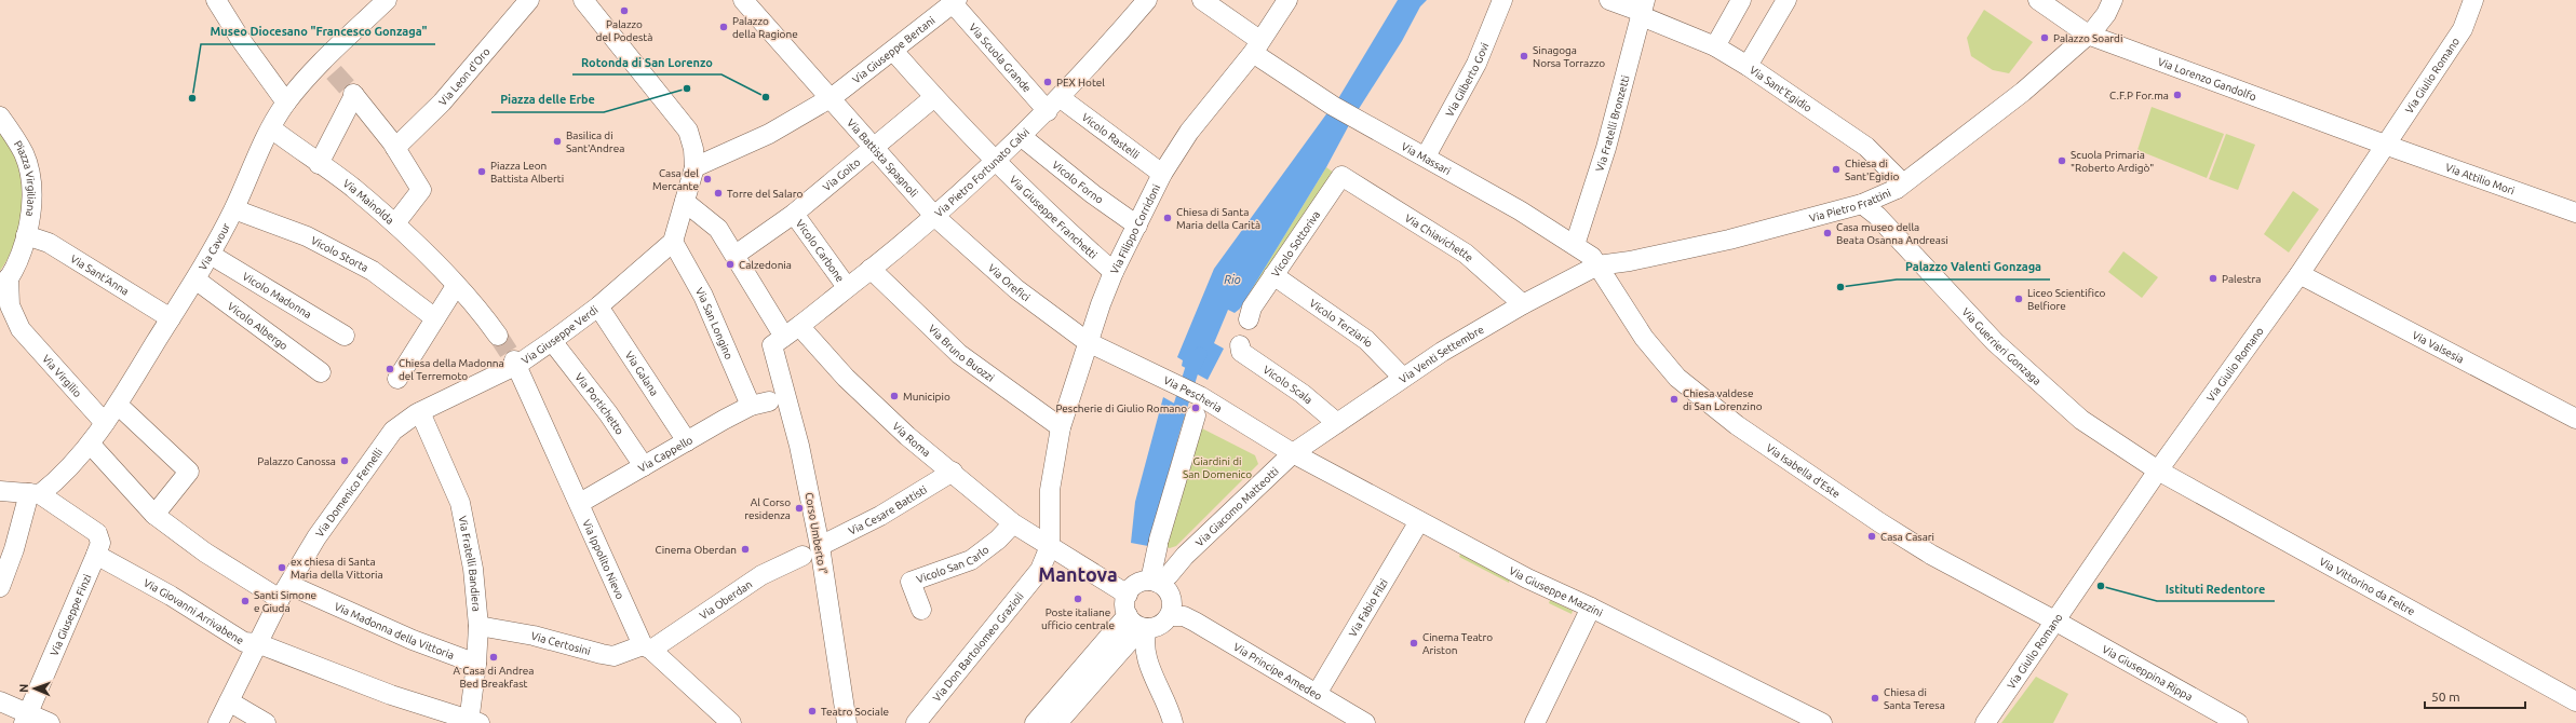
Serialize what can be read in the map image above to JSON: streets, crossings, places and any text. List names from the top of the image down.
{
  "streets": {
    "street": [
      "Via Giuseppe Bertani",
      "Via Scuola Grande",
      "Via Giulio Romano",
      "Via Leon d'Oro",
      "Via Lorenzo Gandolfo",
      "Via Gilberto Govi",
      "Via Sant'Egidio",
      "Via Fratelli Bronzetti",
      "Vicolo Rastelli",
      "Via Massari",
      "Via Battista Spagnoli",
      "Via Pietro Fortunato Calvi",
      "Via Goito",
      "Piazza Virgiliana",
      "Via Attilio Mori",
      "Vicolo Forno",
      "Via Mainolda",
      "Via Pietro Frattini",
      "Via Giuseppe Franchetti",
      "Via Filippo Corridoni",
      "Via Chiavichette",
      "Vicolo Sottoriva",
      "Via Cavour",
      "Vicolo Carbone",
      "Vicolo Storta",
      "Via Sant'Anna",
      "Via Orefici",
      "Vicolo Madonna",
      "Via San Longino",
      "Vicolo Terziario",
      "Vicolo Albergo",
      "Via Giuseppe Verdi",
      "Via Guerrieri Gonzaga",
      "Via Valsesia",
      "Via Bruno Buozzi",
      "Via Venti Settembre",
      "Via Galana",
      "Via Virgilio",
      "Vicolo Scala",
      "Via Pescheria",
      "Via Portichetto",
      "Via Roma",
      "Via Cappello",
      "Via Isabella d'Este",
      "Via Domenico Fernelli",
      "Via Giacomo Matteotti",
      "Via Cesare Battisti",
      "Corso Umberto I°",
      "Via Ippolito Nievo",
      "Via Fratelli Bandiera",
      "Vicolo San Carlo",
      "Via Vittorino da Feltre",
      "Via Giuseppe Mazzini",
      "Via Oberdan",
      "Via Fabio Filzi",
      "Via Giovanni Arrivabene",
      "Via Giuseppe Finzi",
      "Via Madonna della Vittoria",
      "Via Certosini",
      "Via Don Bartolomeo Grazioli",
      "Via Principe Amedeo",
      "Via Giuseppina Rippa"
    ]
  },
  "crossings": [
    ["Via Giuseppe Bertani", "Via Scuola Grande"],
    ["Via Giuseppe Bertani", "Via Battista Spagnoli"],
    ["Via Giuseppe Bertani", "Via Giuseppe Franchetti"],
    ["Via Scuola Grande", "Vicolo Rastelli"],
    ["Via Scuola Grande", "Via Pietro Fortunato Calvi"],
    ["Via Giulio Romano", "Via Lorenzo Gandolfo"],
    ["Via Giulio Romano", "Via Attilio Mori"],
    ["Via Giulio Romano", "Via Guerrieri Gonzaga"],
    ["Via Giulio Romano", "Via Valsesia"],
    ["Via Giulio Romano", "Via Isabella d'Este"],
    ["Via Giulio Romano", "Via Vittorino da Feltre"],
    ["Via Giulio Romano", "Via Giuseppina Rippa"],
    ["Via Lorenzo Gandolfo", "Via Attilio Mori"],
    ["Via Lorenzo Gandolfo", "Via Pietro Frattini"],
    ["Via Gilberto Govi", "Via Massari"],
    ["Via Sant'Egidio", "Via Fratelli Bronzetti"],
    ["Via Sant'Egidio", "Via Pietro Frattini"],
    ["Via Fratelli Bronzetti", "Via Massari"],
    ["Vicolo Rastelli", "Via Pietro Fortunato Calvi"],
    ["Vicolo Rastelli", "Via Filippo Corridoni"],
    ["Via Massari", "Via Pietro Frattini"],
    ["Via Massari", "Via Filippo Corridoni"],
    ["Via Massari", "Via Venti Settembre"],
    ["Via Massari", "Via Isabella d'Este"],
    ["Via Battista Spagnoli", "Via Pietro Fortunato Calvi"],
    ["Via Battista Spagnoli", "Via Goito"],
    ["Via Battista Spagnoli", "Via Orefici"],
    ["Via Pietro Fortunato Calvi", "Vicolo Forno"],
    ["Via Pietro Fortunato Calvi", "Via Giuseppe Franchetti"],
    ["Via Pietro Fortunato Calvi", "Vicolo Carbone"],
    ["Via Pietro Fortunato Calvi", "Via Orefici"],
    ["Via Pietro Fortunato Calvi", "Via Bruno Buozzi"],
    ["Via Pietro Fortunato Calvi", "Via Roma"],
    ["Via Pietro Fortunato Calvi", "Corso Umberto I°"],
    ["Via Goito", "Via Giuseppe Franchetti"],
    ["Via Goito", "Vicolo Carbone"],
    ["Piazza Virgiliana", "Via Sant'Anna"],
    ["Piazza Virgiliana", "Via Virgilio"],
    ["Vicolo Forno", "Via Filippo Corridoni"],
    ["Via Mainolda", "Via Cavour"],
    ["Via Pietro Frattini", "Via Guerrieri Gonzaga"],
    ["Via Pietro Frattini", "Via Venti Settembre"],
    ["Via Pietro Frattini", "Via Isabella d'Este"],
    ["Via Giuseppe Franchetti", "Via Filippo Corridoni"],
    ["Via Filippo Corridoni", "Via Orefici"],
    ["Via Filippo Corridoni", "Via Bruno Buozzi"],
    ["Via Filippo Corridoni", "Via Pescheria"],
    ["Via Filippo Corridoni", "Via Roma"],
    ["Via Filippo Corridoni", "Via Don Bartolomeo Grazioli"],
    ["Via Chiavichette", "Vicolo Sottoriva"],
    ["Via Chiavichette", "Via Venti Settembre"],
    ["Vicolo Sottoriva", "Vicolo Terziario"],
    ["Via Cavour", "Vicolo Storta"],
    ["Via Cavour", "Via Sant'Anna"],
    ["Via Cavour", "Vicolo Madonna"],
    ["Via Cavour", "Vicolo Albergo"],
    ["Via Cavour", "Via Virgilio"],
    ["Via Cavour", "Via Madonna della Vittoria"],
    ["Via Orefici", "Via Pescheria"],
    ["Via San Longino", "Via Giuseppe Verdi"],
    ["Via San Longino", "Via Cappello"],
    ["Vicolo Terziario", "Via Venti Settembre"],
    ["Via Giuseppe Verdi", "Via Galana"],
    ["Via Giuseppe Verdi", "Via Portichetto"],
    ["Via Giuseppe Verdi", "Via Domenico Fernelli"],
    ["Via Giuseppe Verdi", "Via Ippolito Nievo"],
    ["Via Giuseppe Verdi", "Via Fratelli Bandiera"],
    ["Via Guerrieri Gonzaga", "Via Vittorino da Feltre"],
    ["Via Venti Settembre", "Vicolo Scala"],
    ["Via Venti Settembre", "Via Pescheria"],
    ["Via Venti Settembre", "Via Isabella d'Este"],
    ["Via Venti Settembre", "Via Giacomo Matteotti"],
    ["Via Venti Settembre", "Via Giuseppe Mazzini"],
    ["Via Galana", "Via Cappello"],
    ["Via Pescheria", "Via Giacomo Matteotti"],
    ["Via Pescheria", "Via Giuseppe Mazzini"],
    ["Via Portichetto", "Via Cappello"],
    ["Via Roma", "Via Giacomo Matteotti"],
    ["Via Roma", "Via Cesare Battisti"],
    ["Via Roma", "Corso Umberto I°"],
    ["Via Roma", "Vicolo San Carlo"],
    ["Via Roma", "Via Don Bartolomeo Grazioli"],
    ["Via Roma", "Via Principe Amedeo"],
    ["Via Cappello", "Via Ippolito Nievo"],
    ["Via Isabella d'Este", "Via Giuseppina Rippa"],
    ["Via Domenico Fernelli", "Via Fratelli Bandiera"],
    ["Via Domenico Fernelli", "Via Giovanni Arrivabene"],
    ["Via Domenico Fernelli", "Via Madonna della Vittoria"],
    ["Via Giacomo Matteotti", "Via Giuseppe Mazzini"],
    ["Via Giacomo Matteotti", "Via Principe Amedeo"],
    ["Via Cesare Battisti", "Corso Umberto I°"],
    ["Via Ippolito Nievo", "Via Oberdan"],
    ["Via Ippolito Nievo", "Via Certosini"],
    ["Via Fratelli Bandiera", "Via Giovanni Arrivabene"],
    ["Via Fratelli Bandiera", "Via Madonna della Vittoria"],
    ["Via Fratelli Bandiera", "Via Certosini"],
    ["Via Giuseppe Mazzini", "Via Fabio Filzi"],
    ["Via Oberdan", "Via Certosini"],
    ["Via Fabio Filzi", "Via Principe Amedeo"],
    ["Via Giovanni Arrivabene", "Via Giuseppe Finzi"]
  ],
  "districts": ["Mantova"],
  "water": ["Rio"],
  "parks": ["Giardini di San Domenico"],
  "places": [
    "Palazzo del Podestà",
    "Palazzo della Ragione",
    "Palazzo Soardi",
    "Sinagoga Norsa Torrazzo",
    "PEX Hotel",
    "Piazza delle Erbe",
    "C.F.P For.ma",
    "Rotonda di San Lorenzo",
    "Museo Diocesano \"Francesco Gonzaga\"",
    "Basilica di Sant'Andrea",
    "Scuola Primaria \"Roberto Ardigò\"",
    "Chiesa di Sant'Egidio",
    "Piazza Leon Battista Alberti",
    "Casa del Mercante",
    "Torre del Salaro",
    "Chiesa di Santa Maria della Carità",
    "Casa museo della Beata Osanna Andreasi",
    "Calzedonia",
    "Palestra",
    "Palazzo Valenti Gonzaga",
    "Liceo Scientifico Belfiore",
    "Chiesa della Madonna del Terremoto",
    "Municipio",
    "Chiesa valdese di San Lorenzino",
    "Pescherie di Giulio Romano",
    "Palazzo Canossa",
    "Al Corso residenza",
    "Casa Casari",
    "Cinema Oberdan",
    "ex chiesa di Santa Maria della Vittoria",
    "Istituti Redentore",
    "Poste italiane ufficio centrale",
    "Santi Simone e Giuda",
    "Cinema Teatro Ariston",
    "A Casa di Andrea Bed Breakfast",
    "Chiesa di Santa Teresa",
    "Teatro Sociale"
  ],
  "scale_bar": "50 m",
  "north": "left"
}
